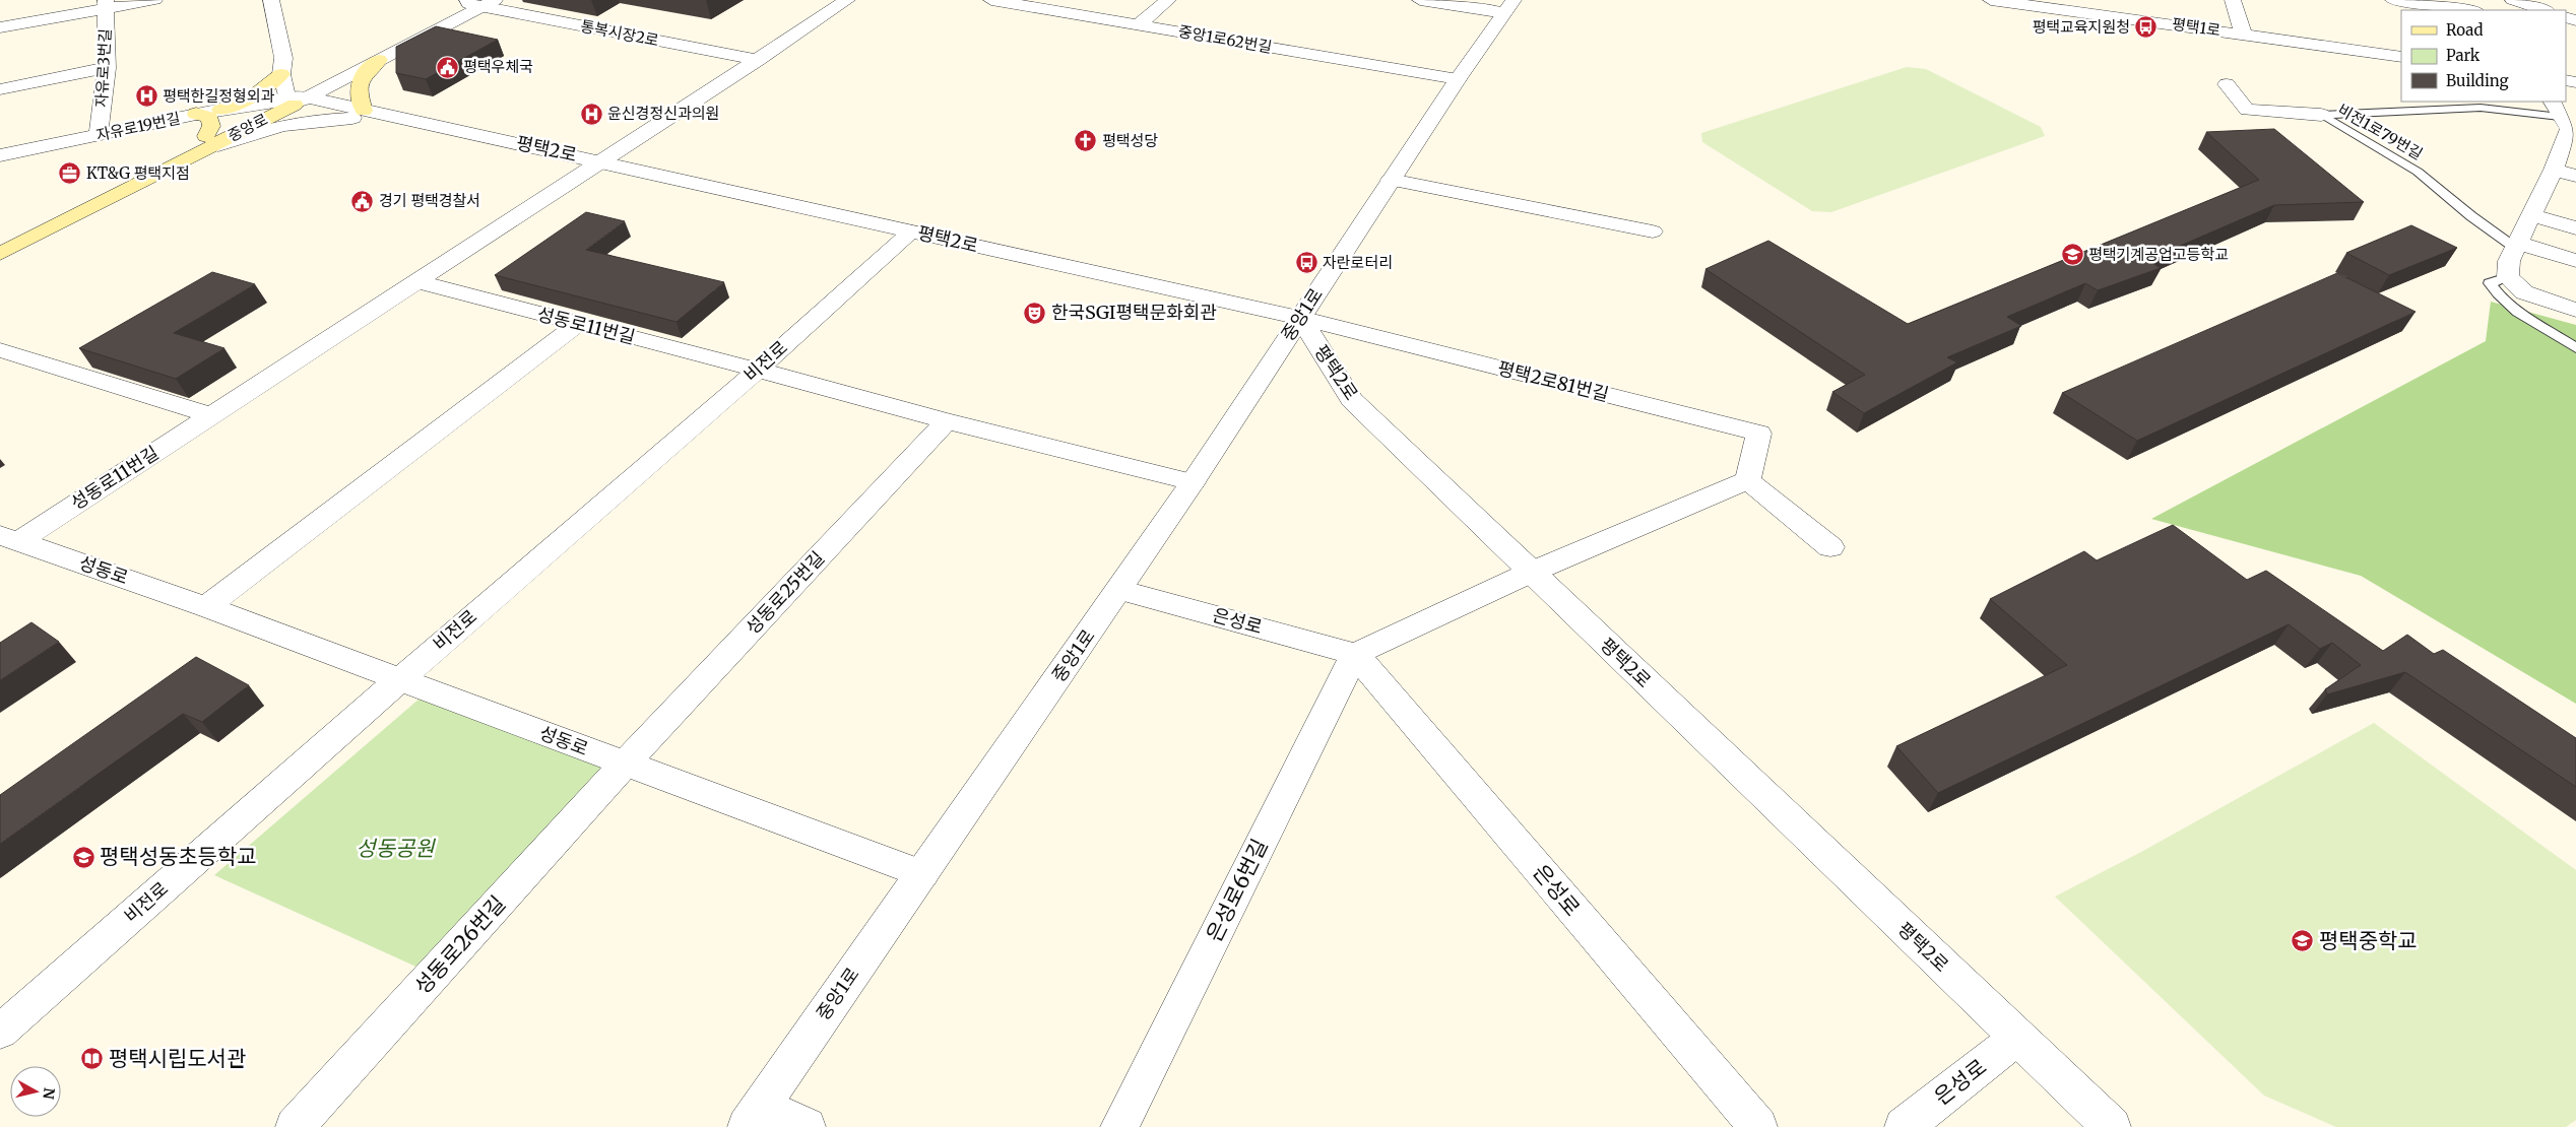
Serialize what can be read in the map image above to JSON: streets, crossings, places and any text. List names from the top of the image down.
{
  "streets": {
    "main road": ["중앙로"],
    "street": [
      "평택1로",
      "통복시장2로",
      "중앙1로62번길",
      "자유로3번길",
      "자유로19번길",
      "평택2로",
      "중앙1로",
      "성동로11번길",
      "비전로",
      "평택2로81번길",
      "성동로",
      "성동로25번길",
      "은성로",
      "은성로6번길",
      "성동로26번길"
    ],
    "lane": ["비전1로79번길"]
  },
  "crossings": [
    ["통복시장2로", "중앙로"],
    ["중앙1로62번길", "중앙1로"],
    ["자유로3번길", "자유로19번길"],
    ["자유로19번길", "중앙로"],
    ["평택2로", "중앙1로"],
    ["평택2로", "평택2로81번길"],
    ["평택2로", "은성로"],
    ["중앙1로", "평택2로81번길"],
    ["중앙1로", "성동로"],
    ["중앙1로", "은성로"],
    ["성동로11번길", "비전로"],
    ["성동로11번길", "성동로"],
    ["비전로", "성동로"],
    ["성동로", "성동로25번길"],
    ["성동로", "성동로26번길"],
    ["성동로25번길", "성동로26번길"],
    ["은성로", "은성로6번길"]
  ],
  "parks": ["성동공원"],
  "places": {
    "bus stop": ["평택교육지원청", "자란로터리"],
    "public building": ["평택우체국", "경기 평택경찰서"],
    "hospital": ["평택한길정형외과", "윤신경정신과의원"],
    "church": ["평택성당"],
    "office": ["KT&G 평택지점"],
    "school or university": ["평택기계공업고등학교", "평택성동초등학교", "평택중학교"],
    "theatre": ["한국SGI평택문화회관"],
    "library": ["평택시립도서관"]
  },
  "legend": ["Road", "Park", "Building"],
  "north": "right"
}
